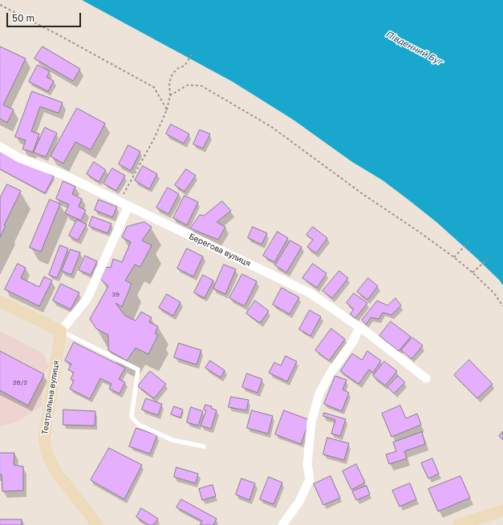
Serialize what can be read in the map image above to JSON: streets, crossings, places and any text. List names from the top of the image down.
{
  "streets": {
    "street": ["Берегова вулиця", "Театральна вулиця"]
  },
  "crossings": [
    ["Берегова вулиця", "Театральна вулиця"]
  ],
  "water": ["Південний Буг"],
  "house_numbers": ["39", "26/2"],
  "scale_bar": "50 m"
}
